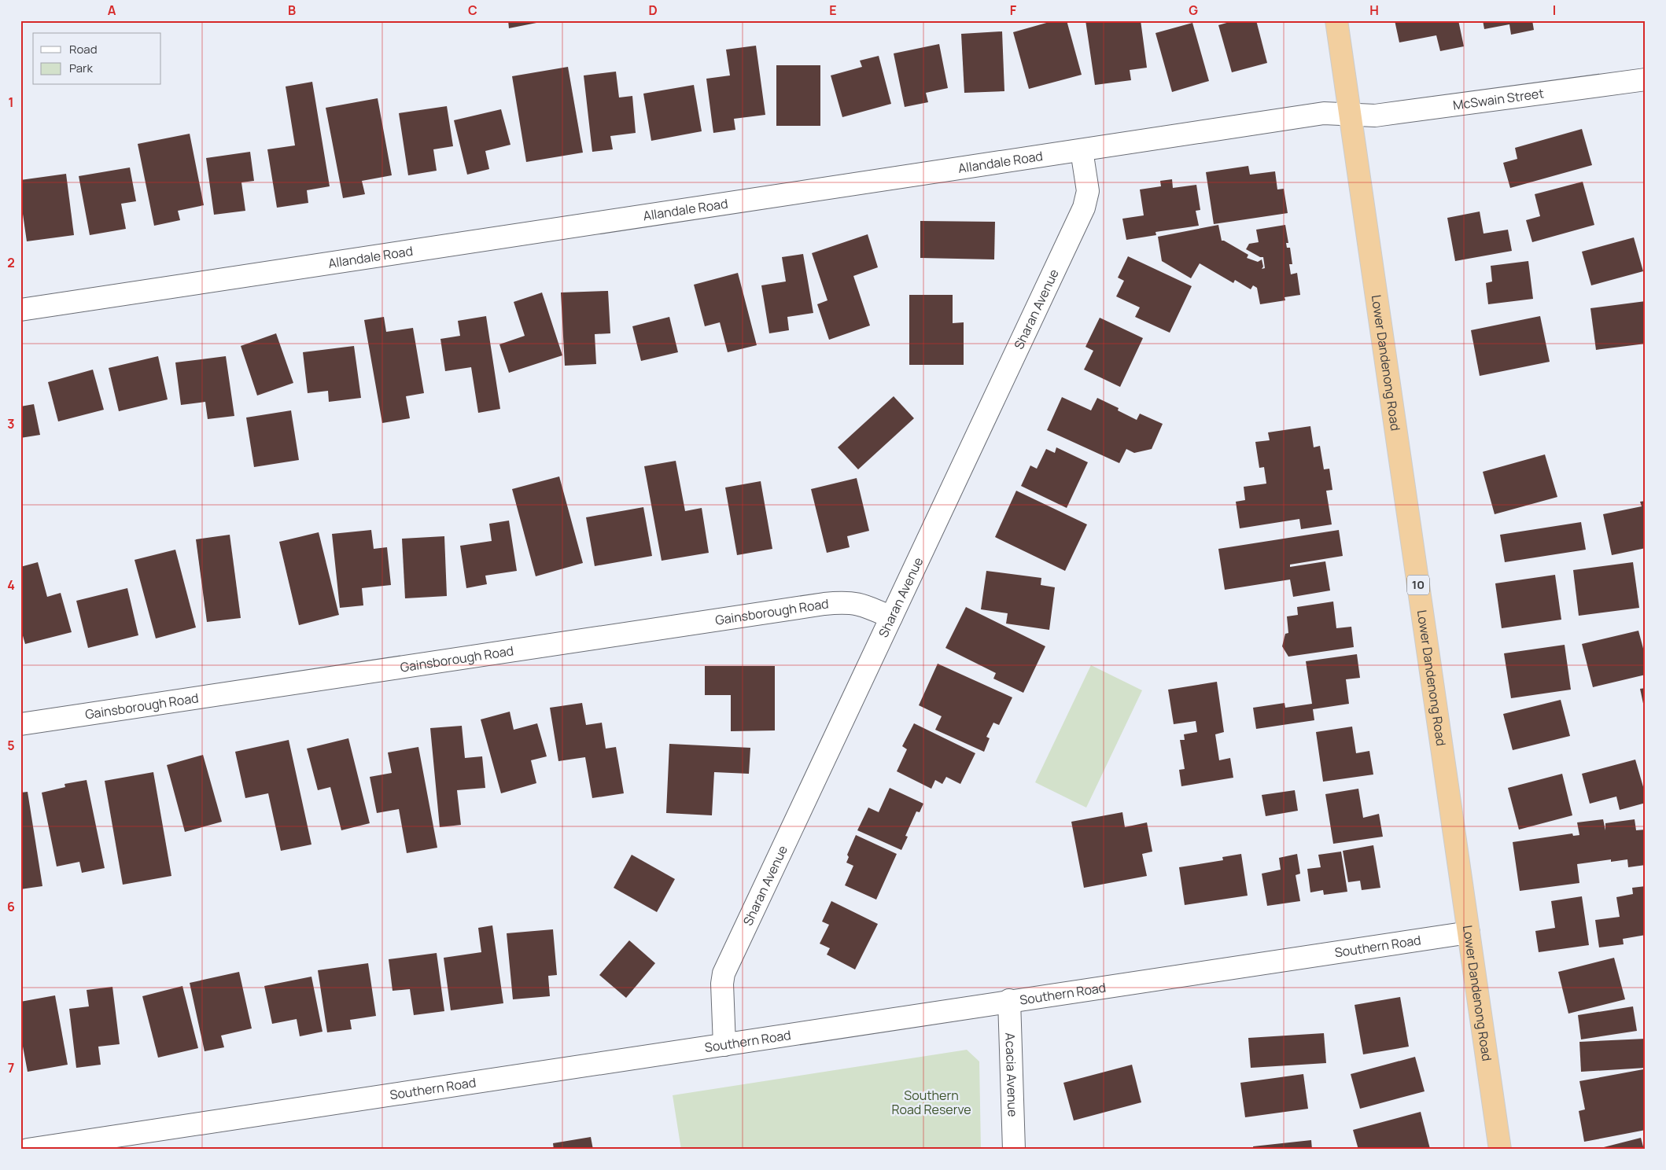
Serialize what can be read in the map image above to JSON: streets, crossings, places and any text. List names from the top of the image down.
{
  "streets": {
    "highway": ["Lower Dandenong Road", "10"],
    "street": [
      "McSwain Street",
      "Allandale Road",
      "Sharan Avenue",
      "Gainsborough Road",
      "Southern Road",
      "Acacia Avenue"
    ]
  },
  "crossings": [
    ["McSwain Street", "Allandale Road"],
    ["McSwain Street", "Lower Dandenong Road"],
    ["Allandale Road", "Sharan Avenue"],
    ["Allandale Road", "Lower Dandenong Road"],
    ["Sharan Avenue", "Gainsborough Road"],
    ["Sharan Avenue", "Southern Road"],
    ["Lower Dandenong Road", "Southern Road"],
    ["Southern Road", "Acacia Avenue"]
  ],
  "parks": ["Southern Road Reserve"],
  "legend": ["Road", "Park"],
  "grid": {
    "columns": [
      "A",
      "B",
      "C",
      "D",
      "E",
      "F",
      "G",
      "H",
      "I"
    ],
    "rows": [
      "1",
      "2",
      "3",
      "4",
      "5",
      "6",
      "7"
    ]
  }
}
